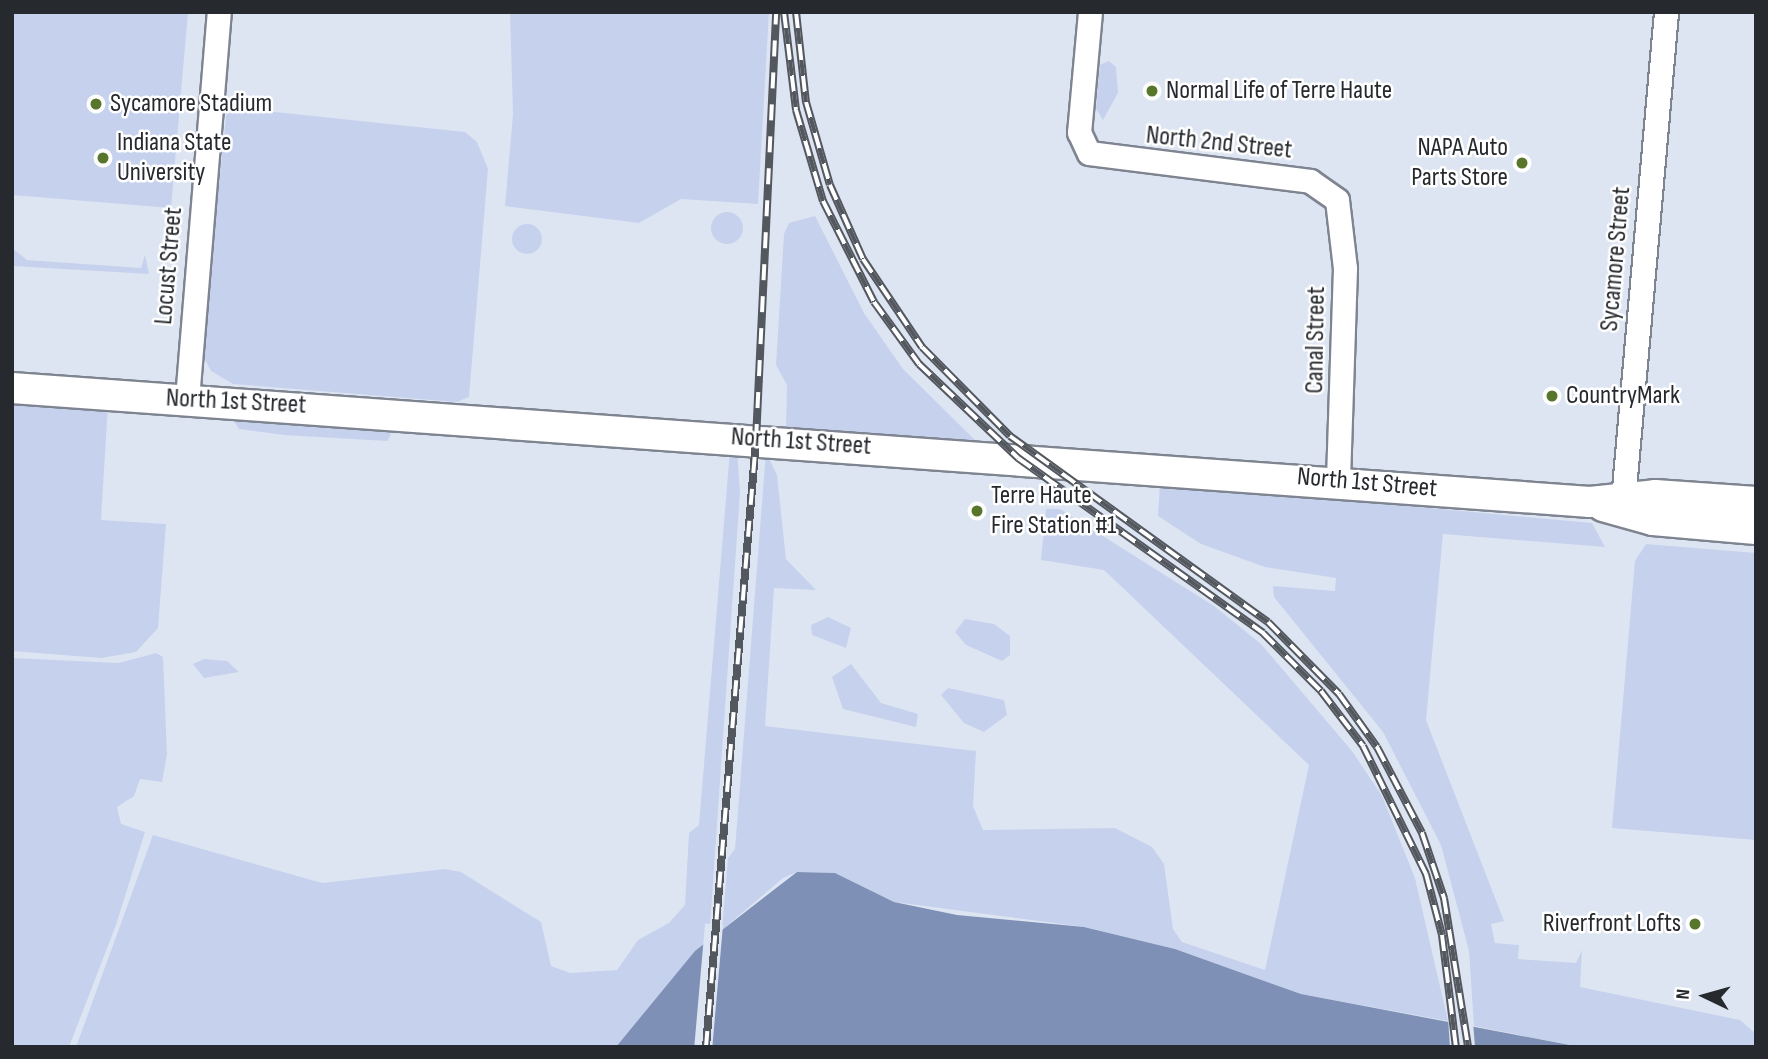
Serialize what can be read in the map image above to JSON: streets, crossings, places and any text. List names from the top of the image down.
{
  "streets": {
    "main road": ["North 1st Street"],
    "street": [
      "North 2nd Street",
      "Sycamore Street",
      "Locust Street",
      "Canal Street"
    ]
  },
  "crossings": [
    ["North 2nd Street", "Canal Street"],
    ["Sycamore Street", "North 1st Street"],
    ["Locust Street", "North 1st Street"],
    ["Canal Street", "North 1st Street"]
  ],
  "places": [
    "Normal Life of Terre Haute",
    "Sycamore Stadium",
    "Indiana State University",
    "NAPA Auto Parts Store",
    "CountryMark",
    "Terre Haute Fire Station #1",
    "Riverfront Lofts"
  ],
  "north": "left"
}
